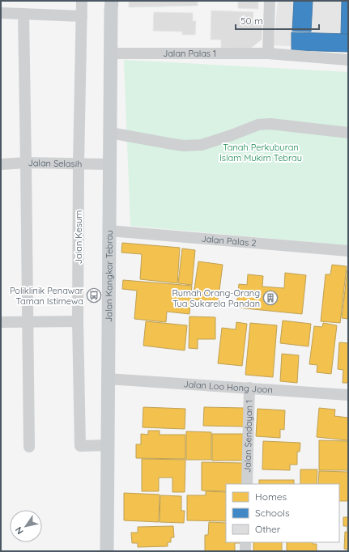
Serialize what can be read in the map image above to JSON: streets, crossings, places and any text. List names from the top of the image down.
{
  "streets": {
    "main road": ["Jalan Kangkar Tebrau"],
    "street": [
      "Jalan Palas 1",
      "Jalan Selasih",
      "Jalan Kesum",
      "Jalan Palas 2",
      "Jalan Loo Hong Joon",
      "Jalan Sendayan 1"
    ]
  },
  "crossings": [
    ["Jalan Palas 1", "Jalan Kangkar Tebrau"],
    ["Jalan Selasih", "Jalan Kesum"],
    ["Jalan Selasih", "Jalan Kangkar Tebrau"],
    ["Jalan Kesum", "Jalan Kangkar Tebrau"],
    ["Jalan Palas 2", "Jalan Kangkar Tebrau"],
    ["Jalan Kangkar Tebrau", "Jalan Loo Hong Joon"],
    ["Jalan Loo Hong Joon", "Jalan Sendayan 1"]
  ],
  "parks": ["Tanah Perkuburan Islam Mukim Tebrau"],
  "places": {
    "bus stop": ["Poliklinik Penawar Taman Istimewa"],
    "building": ["Rumah Orang-Orang Tua Sukarela Pandan"]
  },
  "legend": ["Homes", "Schools", "Other"],
  "scale_bar": "50 m",
  "north": "bottom left"
}
